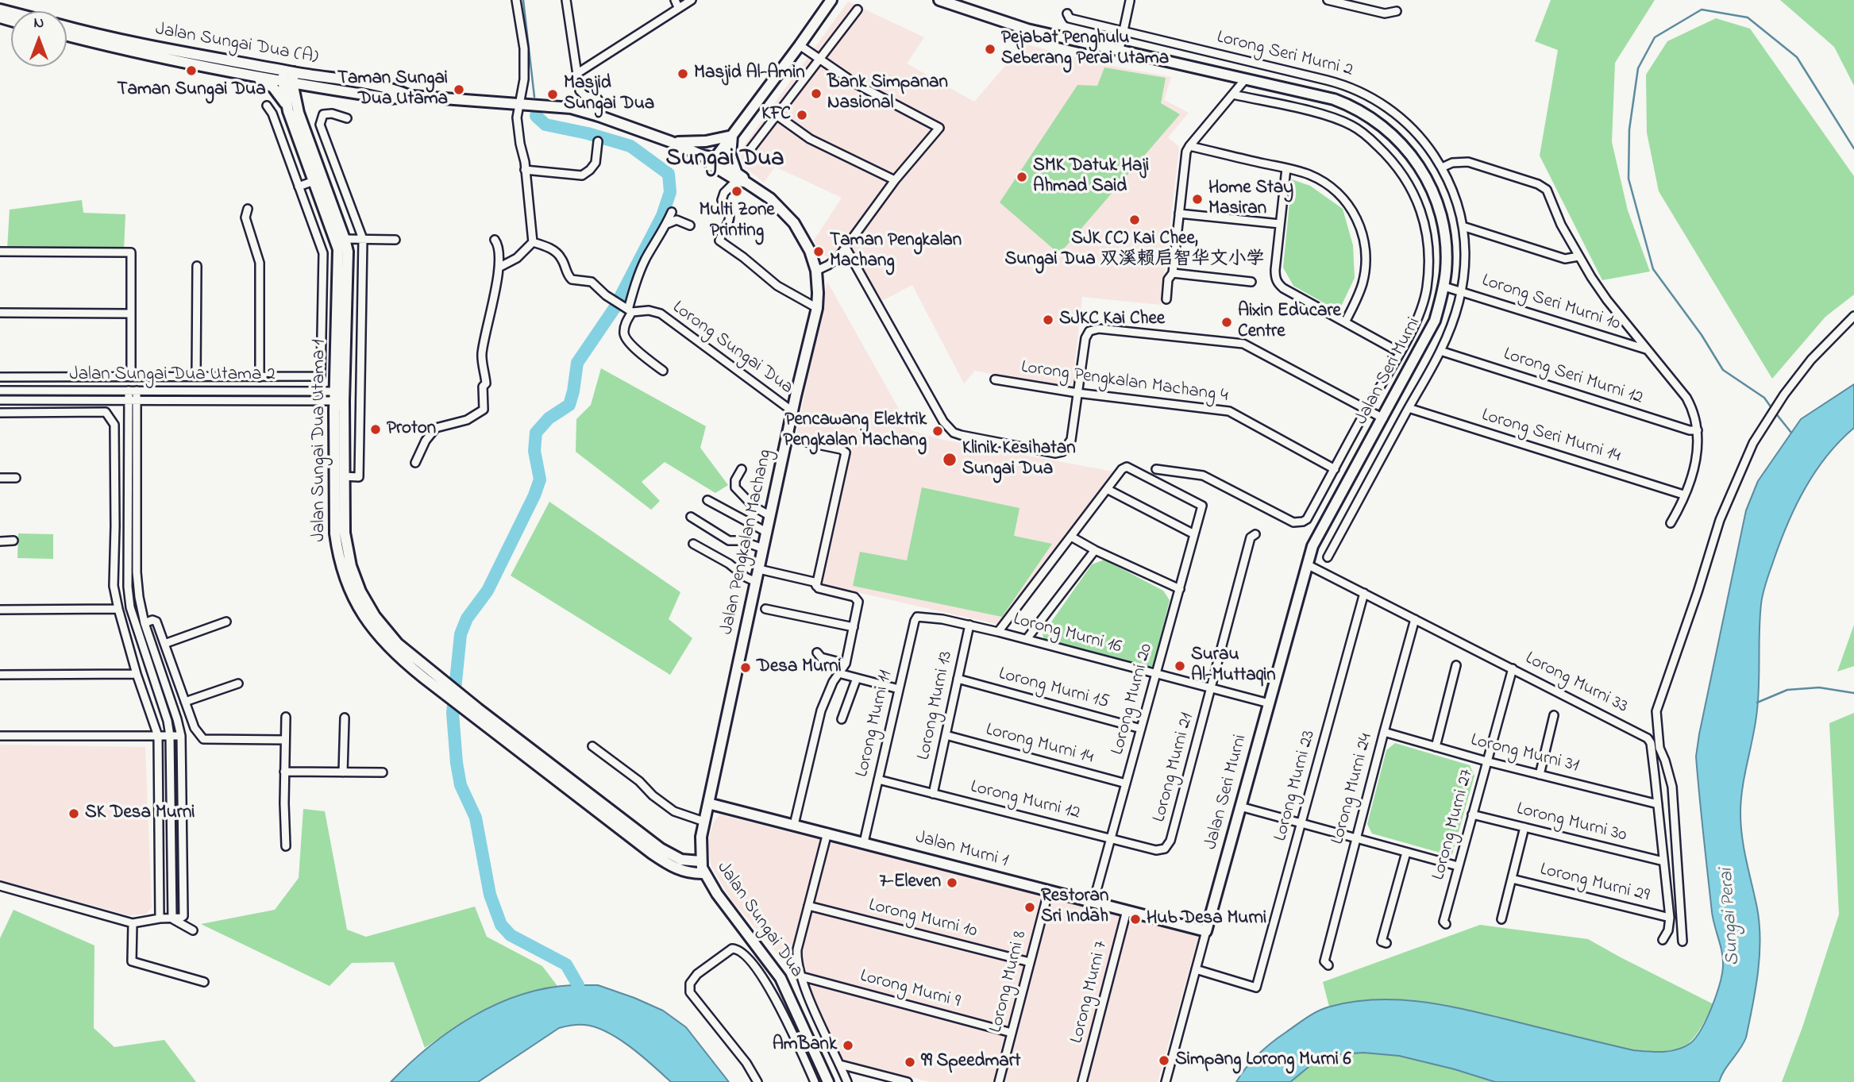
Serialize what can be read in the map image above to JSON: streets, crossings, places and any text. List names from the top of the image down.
{
  "streets": {
    "street": [
      "Jalan Sungai Dua (A)",
      "Lorong Seri Murni 2",
      "Lorong Seri Murni 10",
      "Lorong Sungai Dua",
      "Jalan Seri Murni",
      "Jalan Sungai Dua Utama 2",
      "Lorong Seri Murni 12",
      "Lorong Pengkalan Machang 4",
      "Lorong Seri Murni 14",
      "Jalan Sungai Dua Utama 1",
      "Jalan Pengkalan Machang",
      "Lorong Murni 16",
      "Lorong Murni 33",
      "Lorong Murni 15",
      "Lorong Murni 20",
      "Lorong Murni 13",
      "Lorong Murni 11",
      "Lorong Murni 14",
      "Lorong Murni 31",
      "Lorong Murni 21",
      "Lorong Murni 23",
      "Lorong Murni 24",
      "Lorong Murni 12",
      "Lorong Murni 30",
      "Lorong Murni 27",
      "Jalan Murni 1",
      "Lorong Murni 29",
      "Lorong Murni 10",
      "Jalan Sungai Dua",
      "Lorong Murni 8",
      "Lorong Murni 9",
      "Lorong Murni 7"
    ]
  },
  "crossings": [
    ["Jalan Sungai Dua (A)", "Jalan Sungai Dua Utama 1"],
    ["Jalan Sungai Dua (A)", "Jalan Pengkalan Machang"],
    ["Lorong Seri Murni 2", "Lorong Seri Murni 10"],
    ["Lorong Seri Murni 2", "Lorong Seri Murni 12"],
    ["Lorong Seri Murni 2", "Lorong Seri Murni 14"],
    ["Lorong Seri Murni 10", "Jalan Seri Murni"],
    ["Lorong Sungai Dua", "Jalan Pengkalan Machang"],
    ["Jalan Seri Murni", "Lorong Murni 16"],
    ["Jalan Seri Murni", "Lorong Murni 33"],
    ["Jalan Seri Murni", "Lorong Murni 23"],
    ["Jalan Seri Murni", "Jalan Murni 1"],
    ["Jalan Sungai Dua Utama 2", "Jalan Sungai Dua Utama 1"],
    ["Jalan Sungai Dua Utama 1", "Jalan Sungai Dua"],
    ["Jalan Pengkalan Machang", "Jalan Murni 1"],
    ["Jalan Pengkalan Machang", "Jalan Sungai Dua"],
    ["Lorong Murni 16", "Lorong Murni 20"],
    ["Lorong Murni 16", "Lorong Murni 13"],
    ["Lorong Murni 16", "Lorong Murni 11"],
    ["Lorong Murni 16", "Lorong Murni 21"],
    ["Lorong Murni 33", "Lorong Murni 31"],
    ["Lorong Murni 33", "Lorong Murni 23"],
    ["Lorong Murni 33", "Lorong Murni 24"],
    ["Lorong Murni 33", "Lorong Murni 30"],
    ["Lorong Murni 33", "Lorong Murni 27"],
    ["Lorong Murni 33", "Lorong Murni 29"],
    ["Lorong Murni 15", "Lorong Murni 20"],
    ["Lorong Murni 15", "Lorong Murni 13"],
    ["Lorong Murni 20", "Lorong Murni 14"],
    ["Lorong Murni 20", "Lorong Murni 12"],
    ["Lorong Murni 20", "Jalan Murni 1"],
    ["Lorong Murni 13", "Lorong Murni 14"],
    ["Lorong Murni 13", "Lorong Murni 12"],
    ["Lorong Murni 11", "Lorong Murni 12"],
    ["Lorong Murni 11", "Jalan Murni 1"],
    ["Lorong Murni 31", "Lorong Murni 24"],
    ["Lorong Murni 31", "Lorong Murni 27"],
    ["Lorong Murni 21", "Lorong Murni 12"],
    ["Lorong Murni 30", "Lorong Murni 27"],
    ["Jalan Murni 1", "Jalan Sungai Dua"],
    ["Jalan Murni 1", "Lorong Murni 8"],
    ["Jalan Murni 1", "Lorong Murni 7"],
    ["Lorong Murni 10", "Lorong Murni 8"],
    ["Lorong Murni 8", "Lorong Murni 9"]
  ],
  "districts": ["Sungai Dua"],
  "water": ["Sungai Perai"],
  "places": [
    "Pejabat Penghulu Seberang Perai Utama",
    "Taman Sungai Dua",
    "Masjid Al-Amin",
    "Taman Sungai Dua Utama",
    "Bank Simpanan Nasional",
    "Masjid Sungai Dua",
    "KFC",
    "SMK Datuk Haji Ahmad Said",
    "Multi Zone Printing",
    "Home Stay Masiran",
    "SJK (C) Kai Chee, Sungai Dua 双溪赖启智华文小学",
    "Taman Pengkalan Machang",
    "SJKC Kai Chee",
    "Aixin Educare Centre",
    "Proton",
    "Pencawang Elektrik Pengkalan Machang",
    "Klinik Kesihatan Sungai Dua",
    "Surau Al-Muttaqin",
    "Desa Murni",
    "SK Desa Murni",
    "7-Eleven",
    "Restoran Sri Indah",
    "Hub Desa Murni",
    "AmBank",
    "Simpang Lorong Murni 6",
    "99 Speedmart"
  ],
  "north": "top"
}
